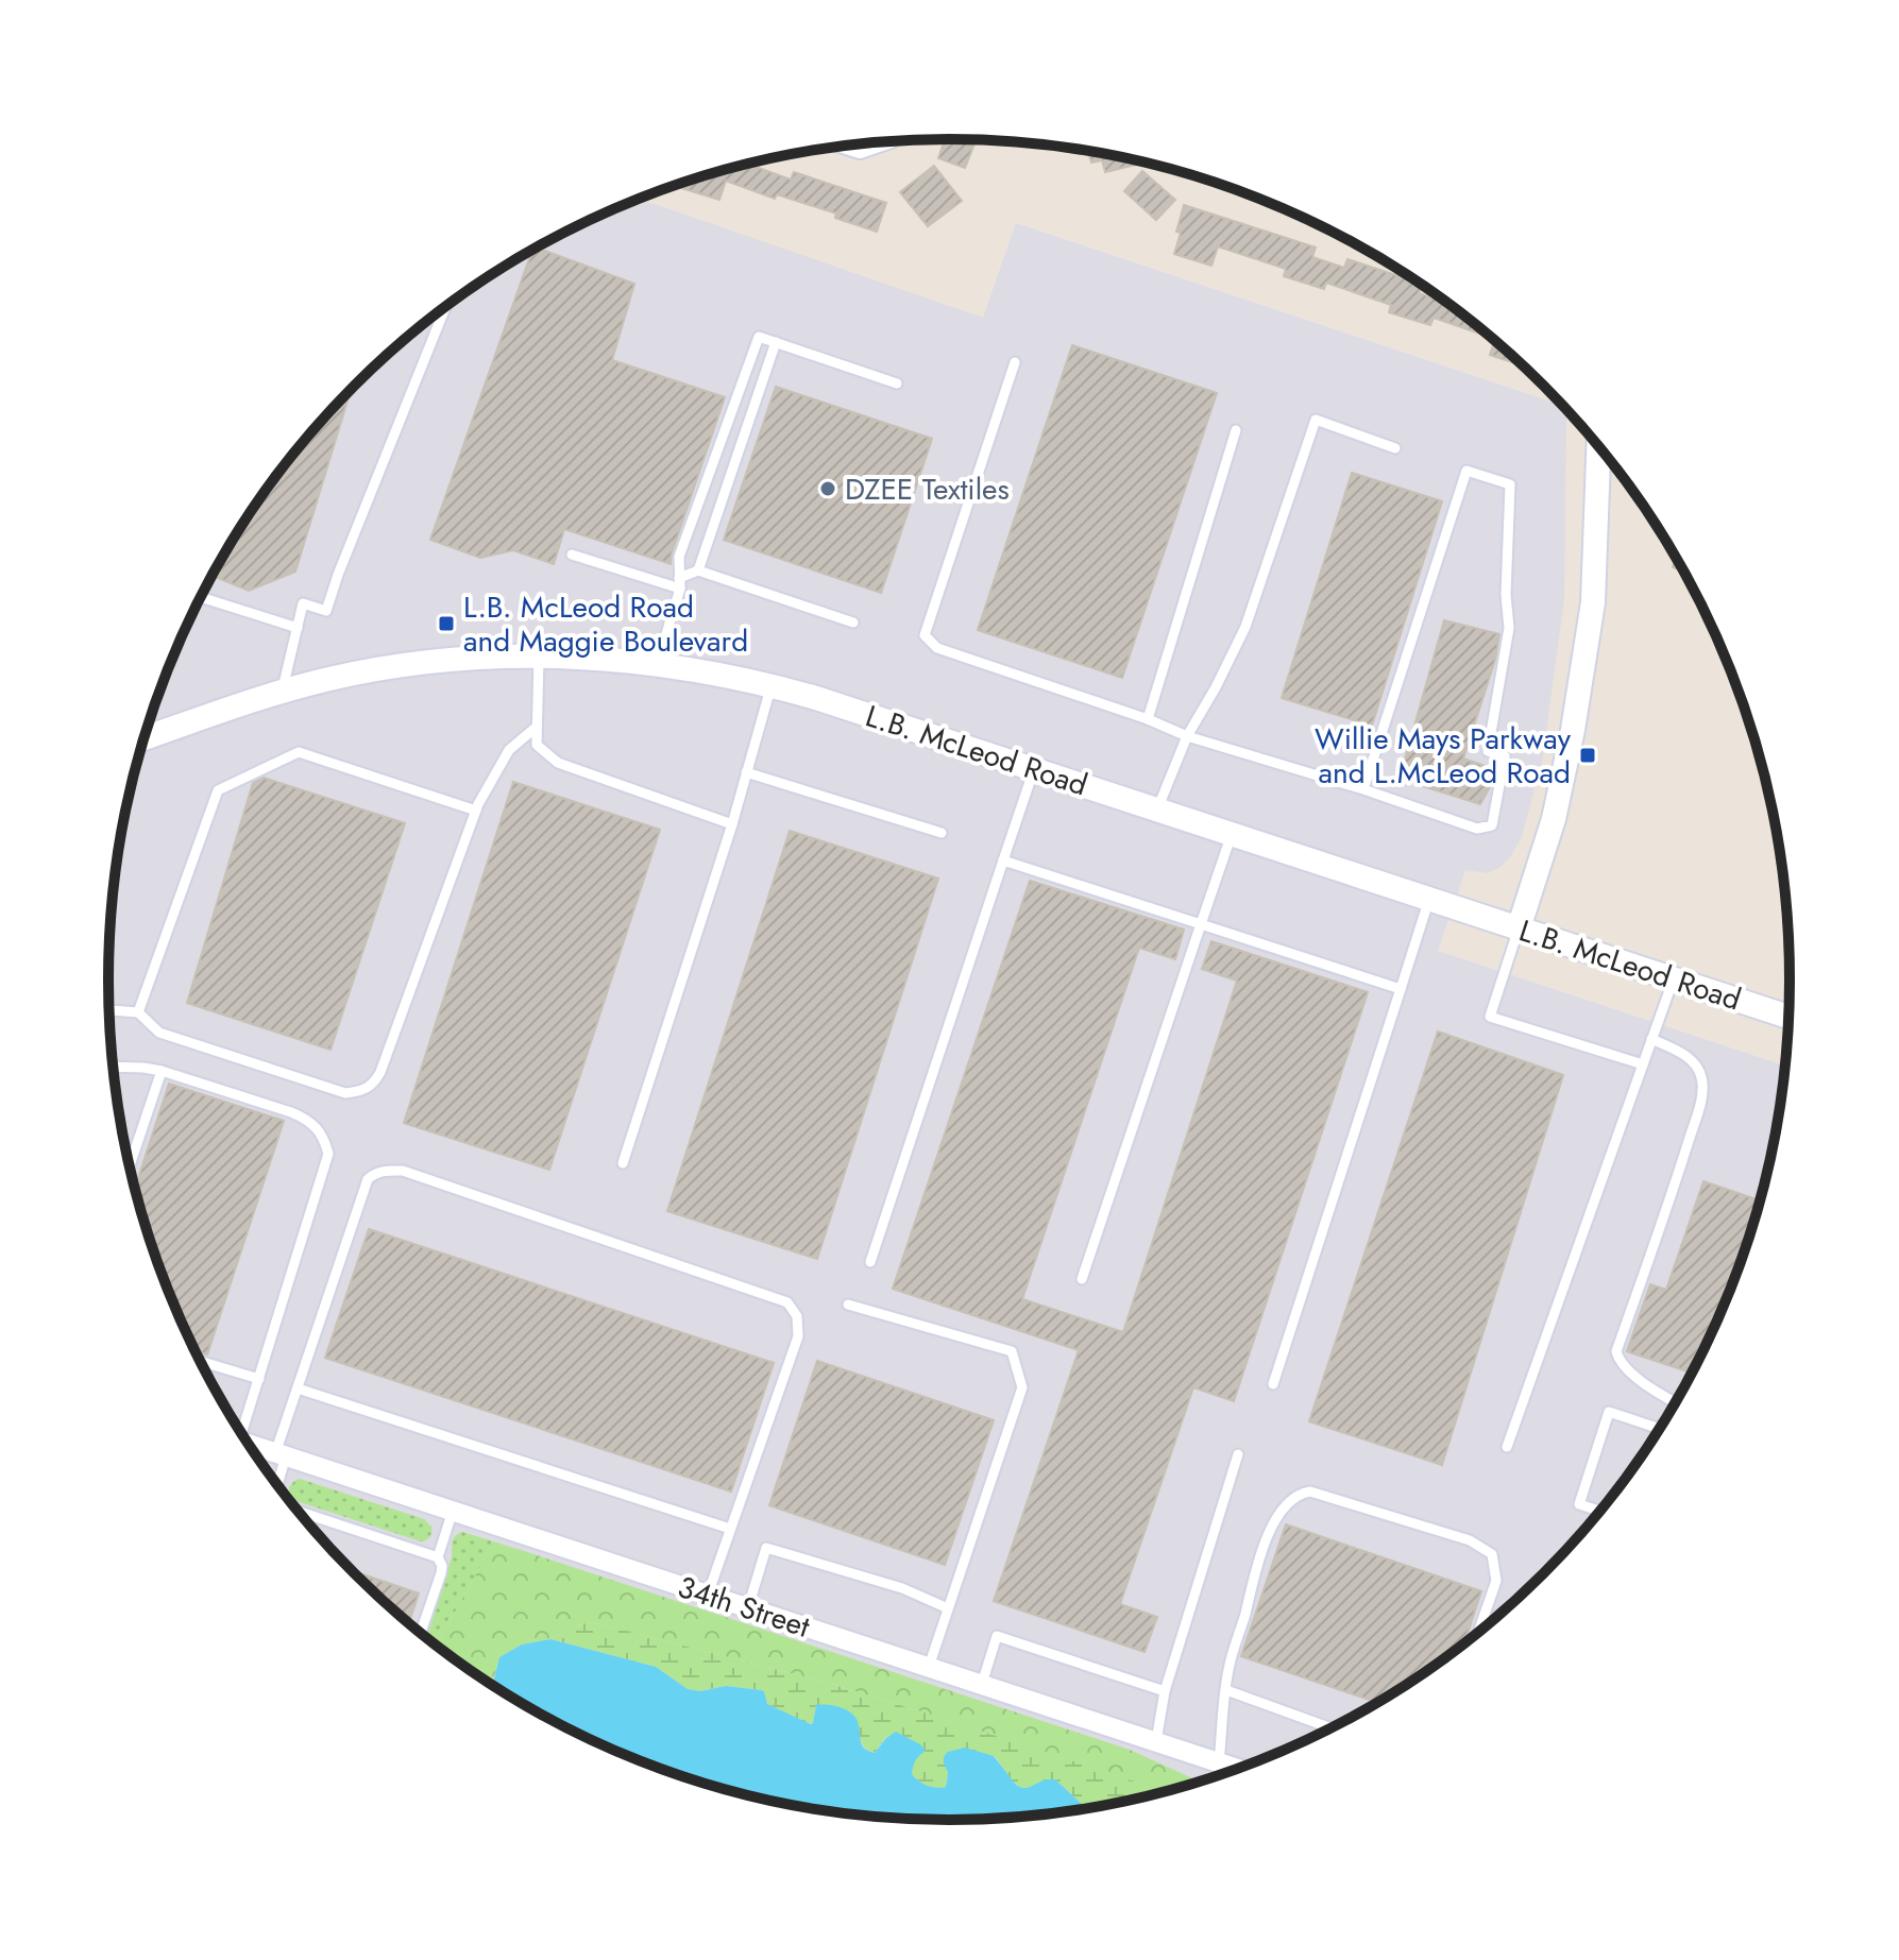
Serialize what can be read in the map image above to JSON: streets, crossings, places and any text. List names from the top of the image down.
{
  "streets": {
    "street": ["L.B. McLeod Road", "34th Street"]
  },
  "places": {
    "other": ["DZEE Textiles"],
    "transit": ["L.B. McLeod Road and Maggie Boulevard", "Willie Mays Parkway and L.McLeod Road"]
  }
}
